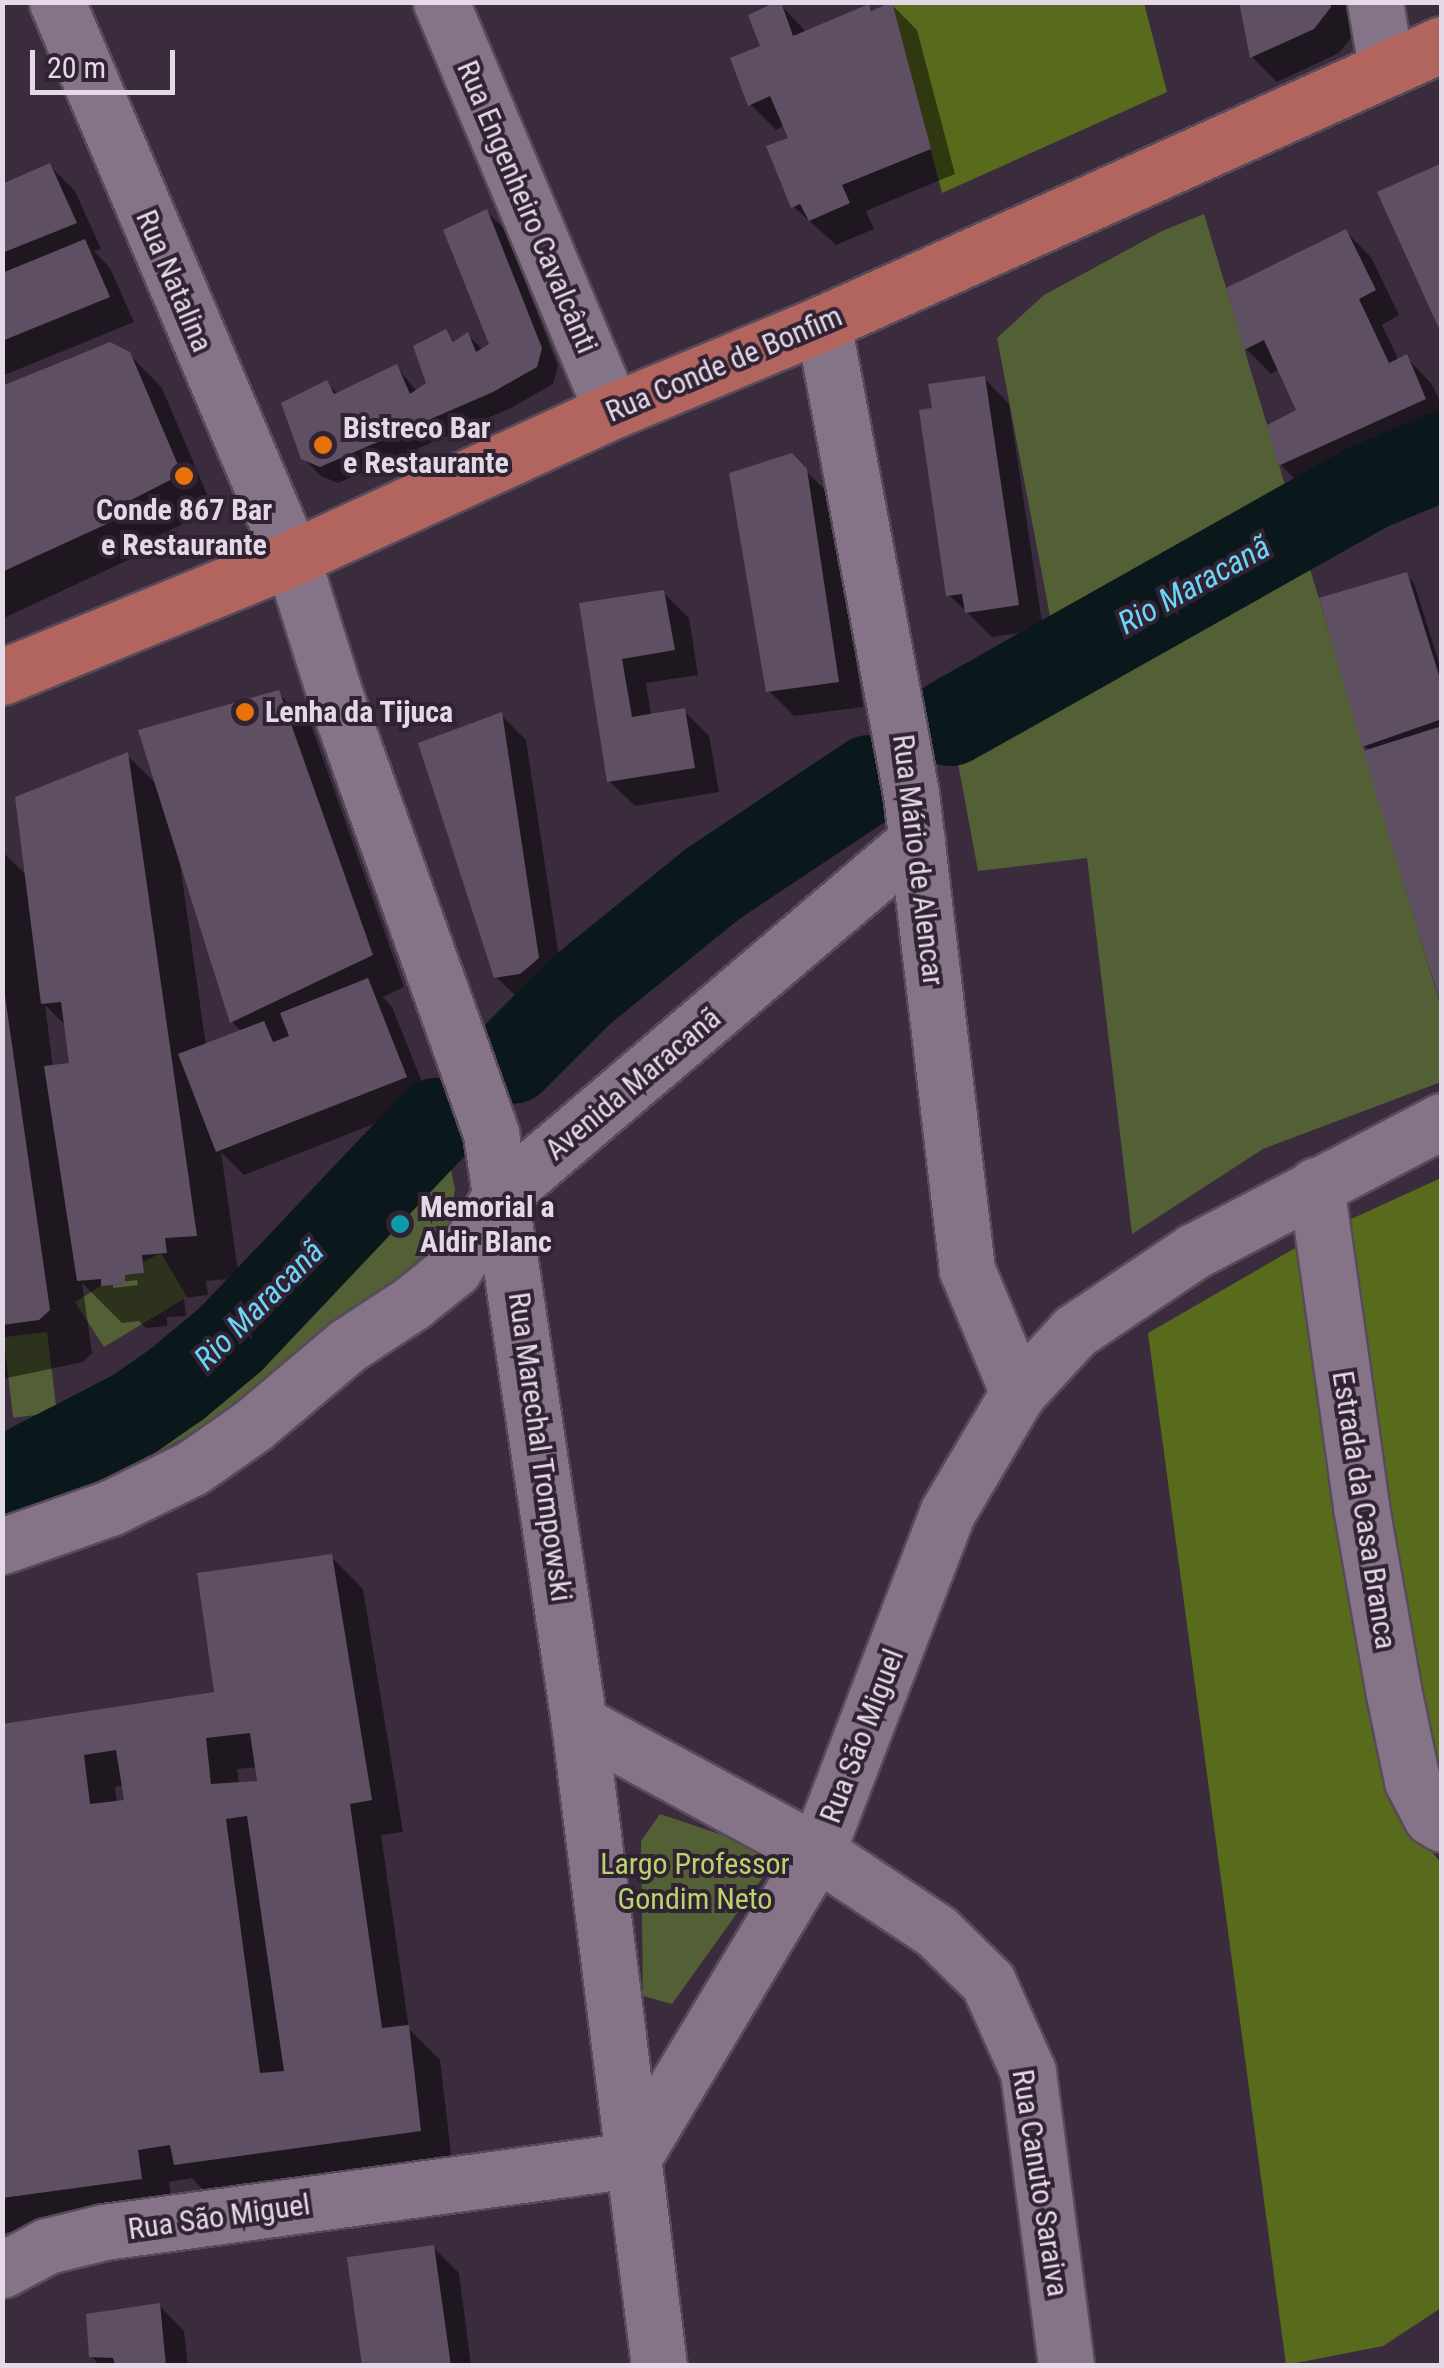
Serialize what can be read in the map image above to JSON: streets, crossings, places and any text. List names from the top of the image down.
{
  "streets": {
    "main road": ["Rua Conde de Bonfim"],
    "street": [
      "Rua Engenheiro Cavalcânti",
      "Rua Natalina",
      "Rua Mário de Alencar",
      "Avenida Maracanã",
      "Rua Marechal Trompowski",
      "Estrada da Casa Branca",
      "Rua São Miguel",
      "Rua Canuto Saraiva"
    ]
  },
  "crossings": [
    ["Rua Engenheiro Cavalcânti", "Rua Conde de Bonfim"],
    ["Rua Natalina", "Rua Conde de Bonfim"],
    ["Rua Natalina", "Rua Marechal Trompowski"],
    ["Rua Conde de Bonfim", "Rua Mário de Alencar"],
    ["Rua Conde de Bonfim", "Rua Marechal Trompowski"],
    ["Rua Mário de Alencar", "Avenida Maracanã"],
    ["Rua Mário de Alencar", "Rua São Miguel"],
    ["Avenida Maracanã", "Rua Marechal Trompowski"],
    ["Rua Marechal Trompowski", "Rua São Miguel"],
    ["Estrada da Casa Branca", "Rua São Miguel"],
    ["Rua São Miguel", "Rua Canuto Saraiva"]
  ],
  "water": ["Rio Maracanã"],
  "parks": ["Largo Professor Gondim Neto"],
  "places": [
    "Bistreco Bar e Restaurante",
    "Conde 867 Bar e Restaurante",
    "Lenha da Tijuca",
    "Memorial a Aldir Blanc"
  ],
  "scale_bar": "20 m"
}
